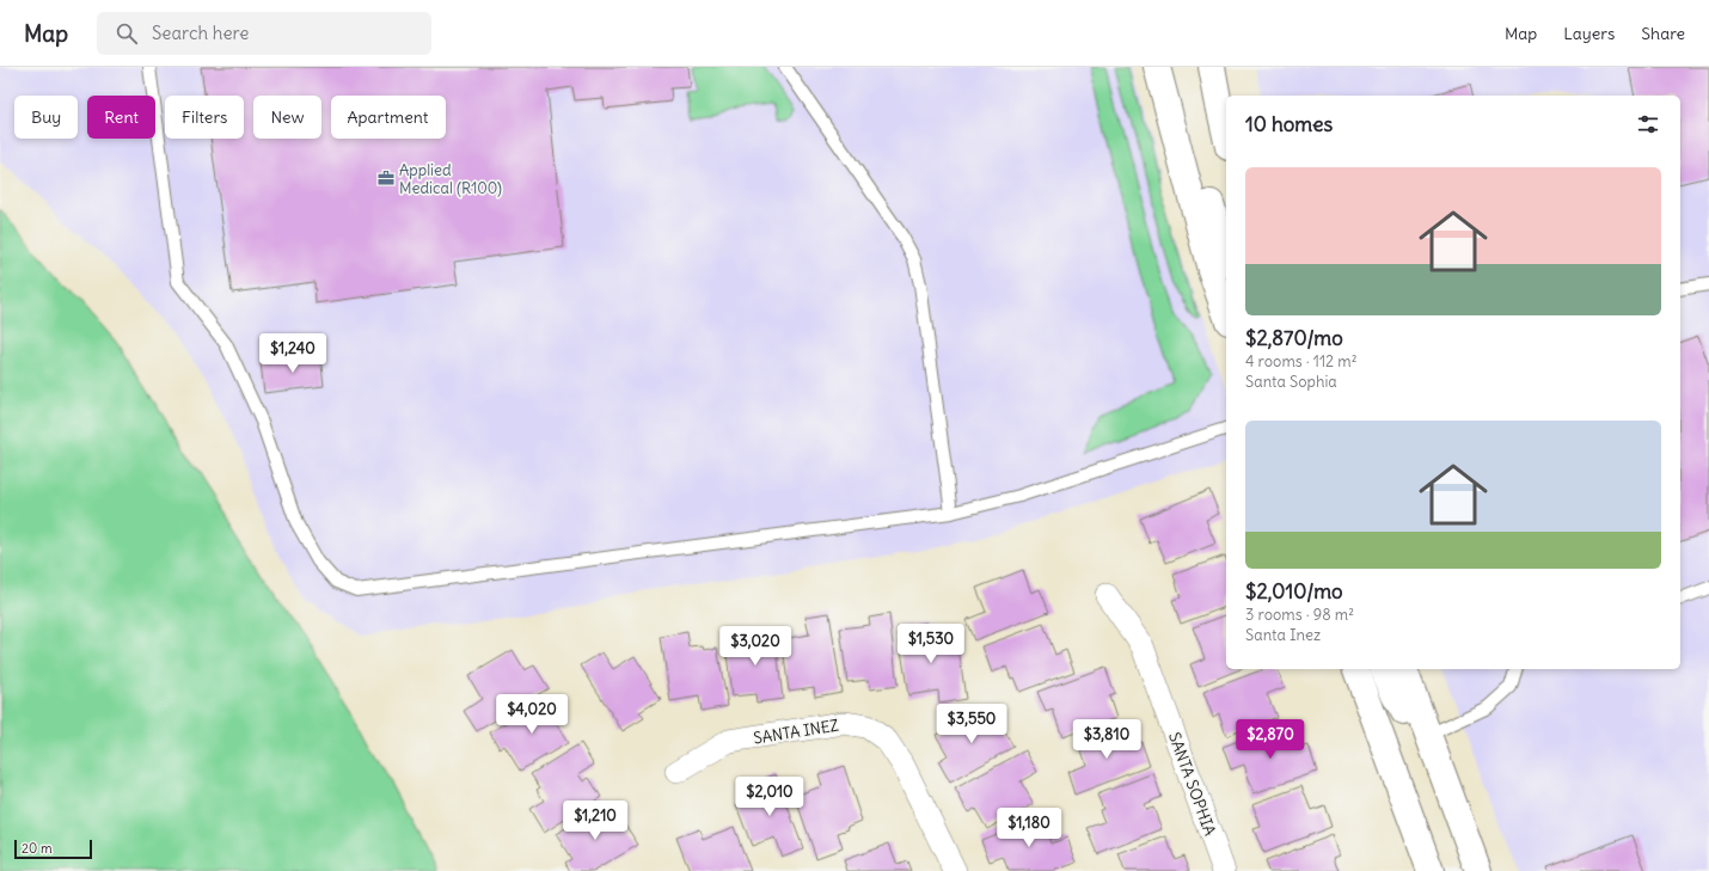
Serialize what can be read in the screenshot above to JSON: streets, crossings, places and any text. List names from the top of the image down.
{
  "streets": {
    "street": ["SANTA INEZ", "SANTA SOPHIA"]
  },
  "places": {
    "office": ["Applied Medical (R100)"]
  },
  "scale_bar": "20 m",
  "page": {
    "header": "Map",
    "search": "Search here",
    "nav": ["Map", "Layers", "Share"],
    "chip": [
      "Buy",
      "Rent",
      "Filters",
      "New",
      "Apartment"
    ],
    "heading": "10 homes",
    "list": [
      {
        "name": "$2,870/mo",
        "note": "4 rooms · 112 m² · Santa Sophia"
      },
      {
        "name": "$2,010/mo",
        "note": "3 rooms · 98 m² · Santa Inez"
      }
    ],
    "price": [
      "$1,240",
      "$1,530",
      "$3,020",
      "$4,020",
      "$3,550",
      "$3,810",
      "$2,870",
      "$2,010",
      "$1,210",
      "$1,180"
    ],
    "scale": "20 m"
  }
}
